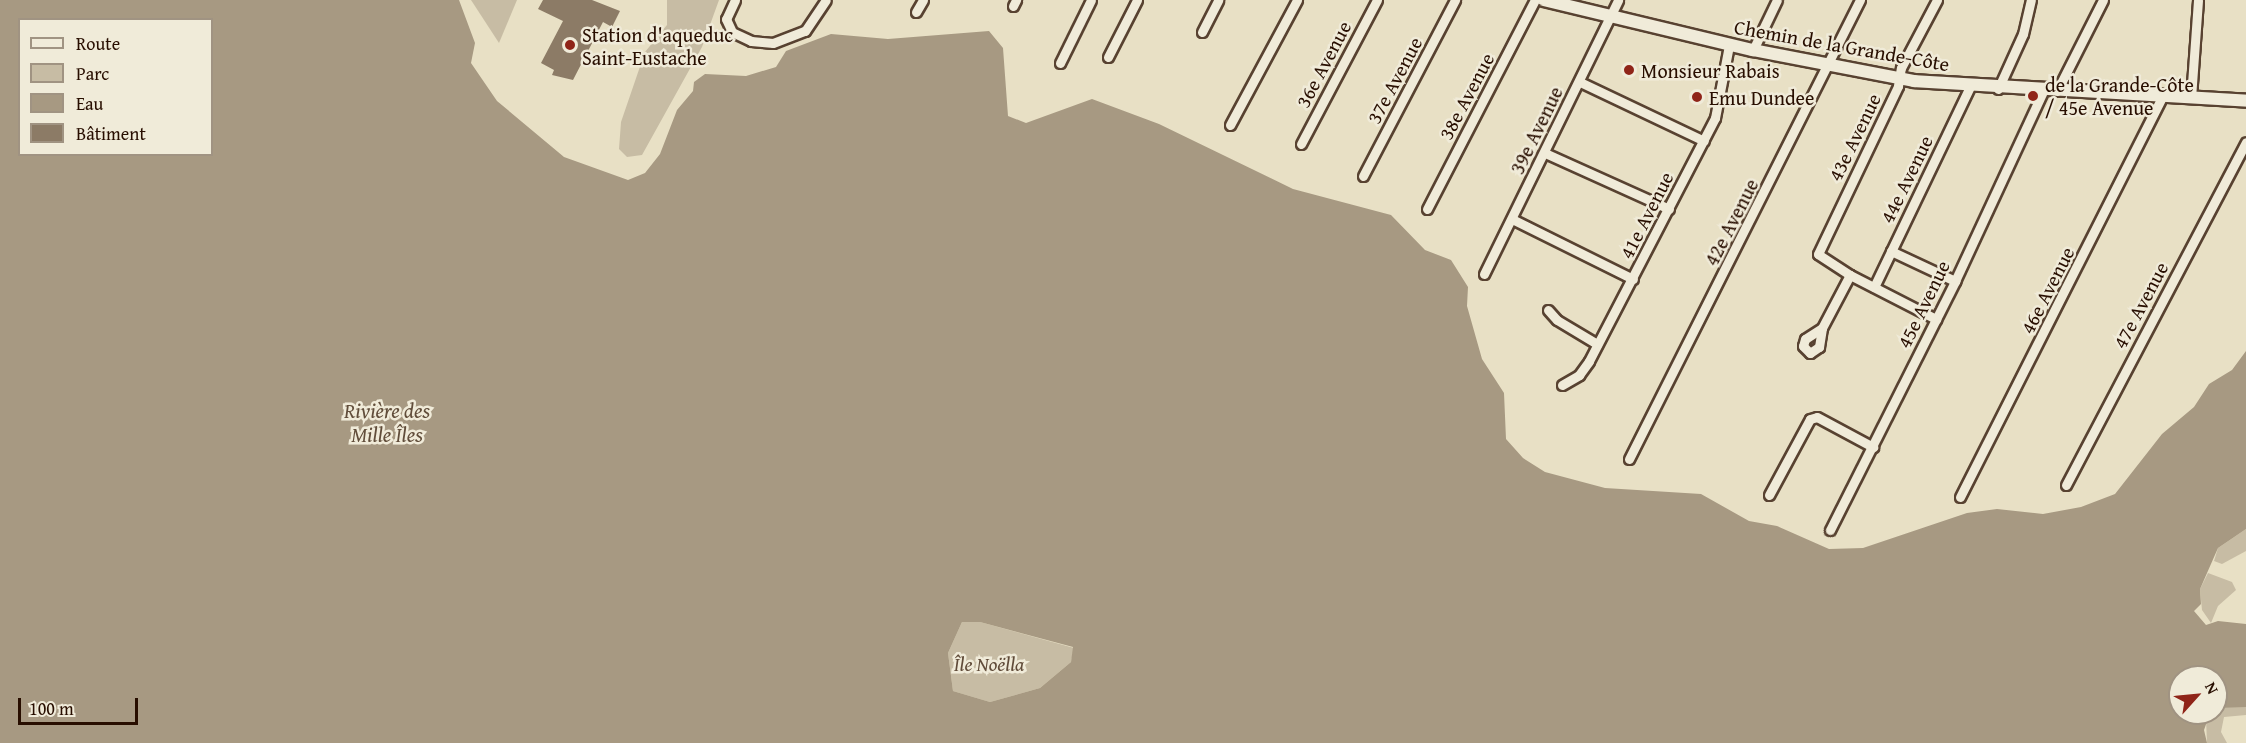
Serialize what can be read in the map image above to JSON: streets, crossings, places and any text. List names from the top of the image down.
{
  "streets": {
    "main road": ["Chemin de la Grande-Côte"],
    "street": [
      "36e Avenue",
      "37e Avenue",
      "38e Avenue",
      "39e Avenue",
      "43e Avenue",
      "44e Avenue",
      "41e Avenue",
      "42e Avenue",
      "46e Avenue",
      "45e Avenue",
      "47e Avenue"
    ]
  },
  "crossings": [
    ["Chemin de la Grande-Côte", "39e Avenue"],
    ["Chemin de la Grande-Côte", "43e Avenue"],
    ["Chemin de la Grande-Côte", "44e Avenue"],
    ["Chemin de la Grande-Côte", "41e Avenue"],
    ["Chemin de la Grande-Côte", "42e Avenue"],
    ["Chemin de la Grande-Côte", "46e Avenue"],
    ["Chemin de la Grande-Côte", "45e Avenue"]
  ],
  "water": ["Rivière des Mille Îles"],
  "parks": ["Île Noëlla"],
  "places": [
    "Station d'aqueduc Saint-Eustache",
    "Monsieur Rabais",
    "de la Grande-Côte / 45e Avenue",
    "Emu Dundee"
  ],
  "legend": [
    "Route",
    "Parc",
    "Eau",
    "Bâtiment"
  ],
  "scale_bar": "100 m",
  "north": "top right"
}
